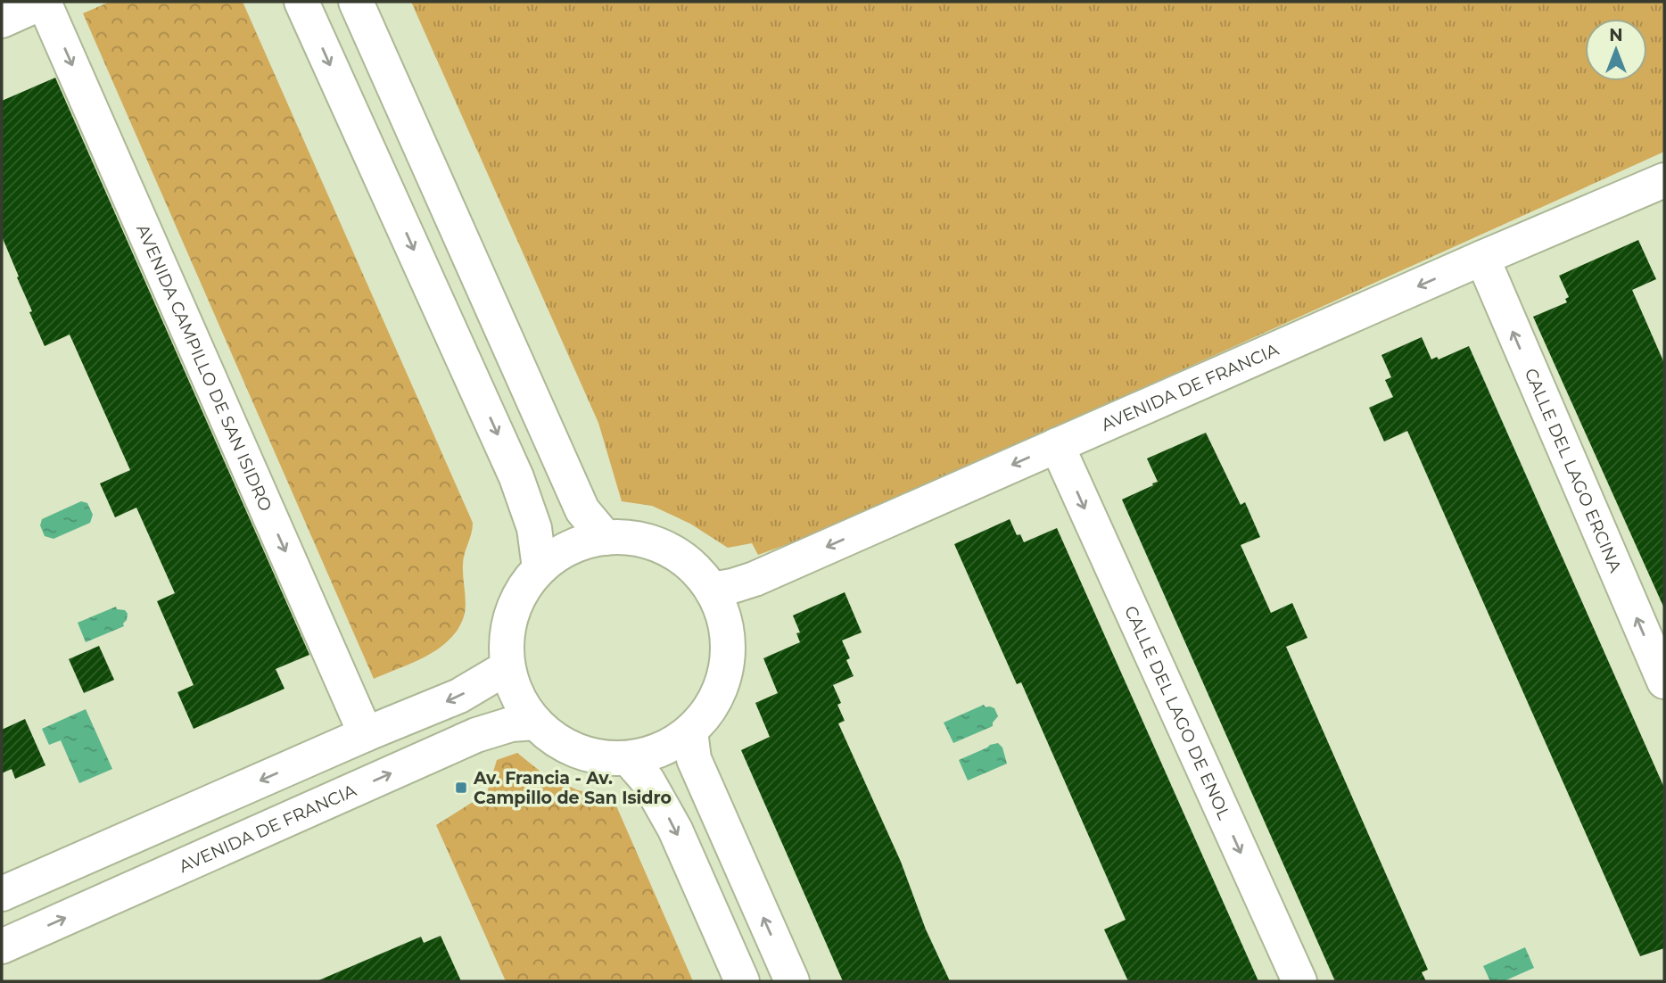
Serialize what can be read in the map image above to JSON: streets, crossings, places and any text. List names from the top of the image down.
{
  "streets": {
    "street": [
      "AVENIDA CAMPILLO DE SAN ISIDRO",
      "AVENIDA DE FRANCIA",
      "CALLE DEL LAGO ERCINA",
      "CALLE DEL LAGO DE ENOL"
    ]
  },
  "crossings": [
    ["AVENIDA DE FRANCIA", "CALLE DEL LAGO ERCINA"],
    ["AVENIDA DE FRANCIA", "CALLE DEL LAGO DE ENOL"]
  ],
  "one_way": ["CALLE DEL LAGO ERCINA", "CALLE DEL LAGO DE ENOL"],
  "places": {
    "transit": ["Av. Francia - Av. Campillo de San Isidro"]
  },
  "north": "top"
}
